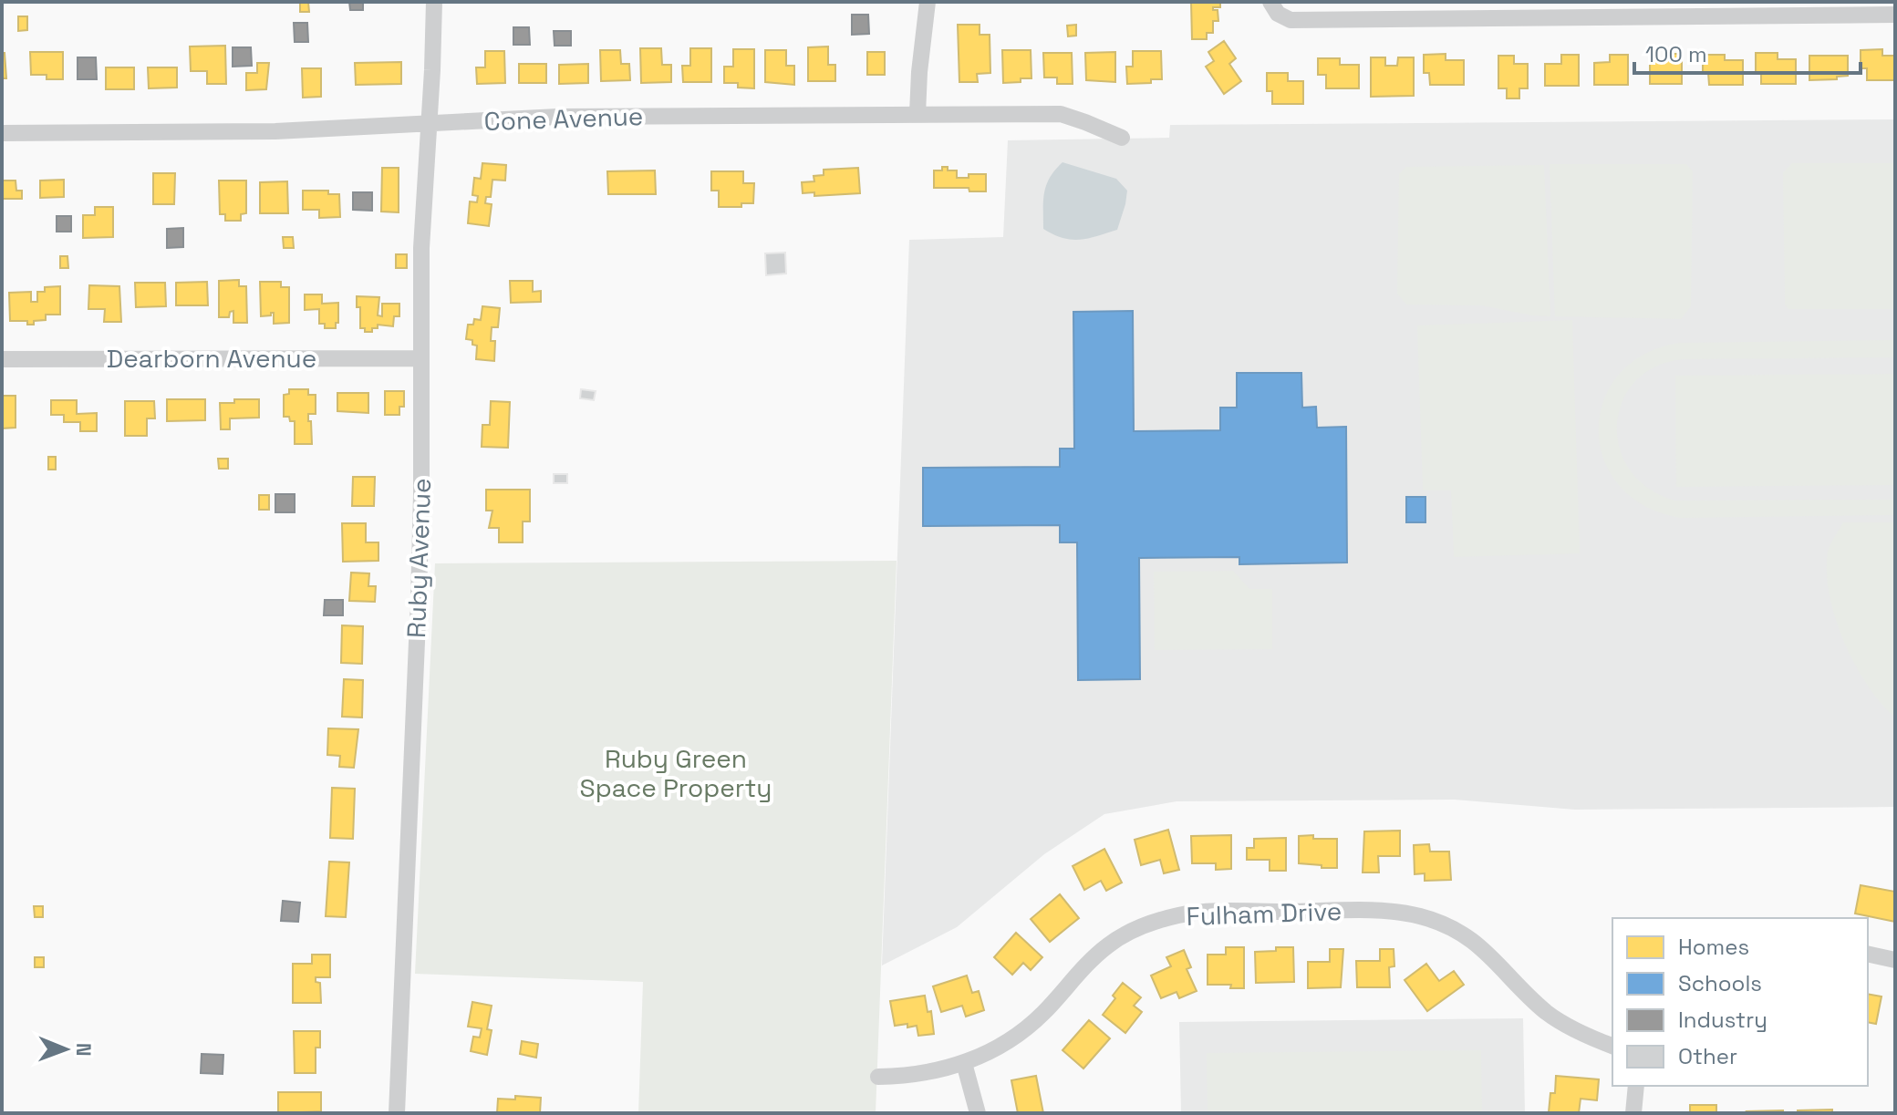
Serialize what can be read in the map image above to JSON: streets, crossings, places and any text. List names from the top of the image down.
{
  "streets": {
    "street": [
      "Cone Avenue",
      "Dearborn Avenue",
      "Ruby Avenue",
      "Fulham Drive"
    ]
  },
  "crossings": [
    ["Cone Avenue", "Ruby Avenue"],
    ["Dearborn Avenue", "Ruby Avenue"]
  ],
  "parks": ["Ruby Green Space Property"],
  "legend": [
    "Homes",
    "Schools",
    "Industry",
    "Other"
  ],
  "scale_bar": "100 m",
  "north": "right"
}
